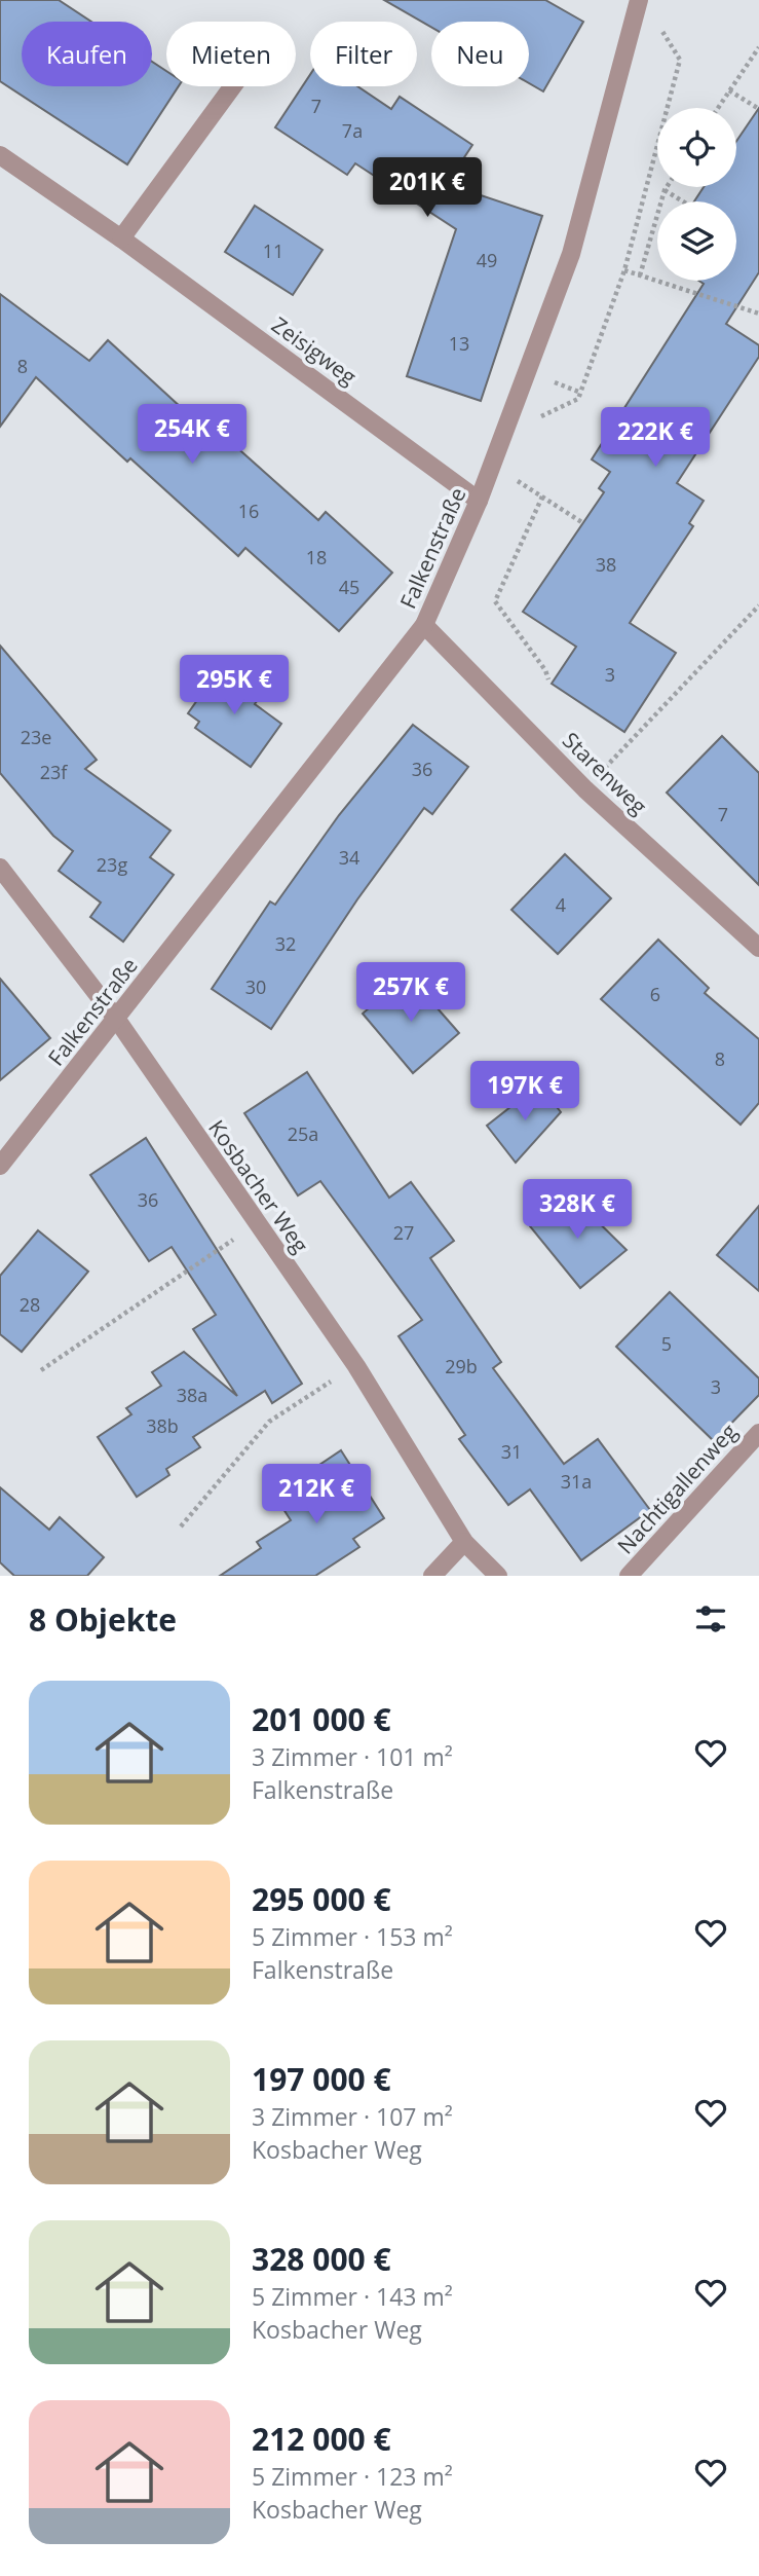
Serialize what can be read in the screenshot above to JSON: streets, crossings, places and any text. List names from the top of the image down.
{
  "streets": {
    "street": [
      "Zeisigweg",
      "Falkenstraße",
      "Starenweg",
      "Kosbacher Weg",
      "Nachtigallenweg"
    ]
  },
  "crossings": [
    ["Zeisigweg", "Falkenstraße"],
    ["Falkenstraße", "Starenweg"],
    ["Falkenstraße", "Kosbacher Weg"]
  ],
  "house_numbers": [
    "7",
    "7a",
    "11",
    "49",
    "13",
    "8",
    "16",
    "18",
    "38",
    "45",
    "3",
    "23e",
    "36",
    "23f",
    "7",
    "34",
    "23g",
    "4",
    "32",
    "30",
    "6",
    "8",
    "25a",
    "36",
    "27",
    "28",
    "5",
    "29b",
    "3",
    "38a",
    "38b",
    "31",
    "31a"
  ],
  "page": {
    "chip": [
      "Kaufen",
      "Mieten",
      "Filter",
      "Neu"
    ],
    "price": [
      "201K €",
      "254K €",
      "222K €",
      "295K €",
      "257K €",
      "197K €",
      "328K €",
      "212K €"
    ],
    "heading": "8 Objekte",
    "list": [
      {
        "name": "201 000 €",
        "note": "3 Zimmer · 101 m² · Falkenstraße"
      },
      {
        "name": "295 000 €",
        "note": "5 Zimmer · 153 m² · Falkenstraße"
      },
      {
        "name": "197 000 €",
        "note": "3 Zimmer · 107 m² · Kosbacher Weg"
      },
      {
        "name": "328 000 €",
        "note": "5 Zimmer · 143 m² · Kosbacher Weg"
      },
      {
        "name": "212 000 €",
        "note": "5 Zimmer · 123 m² · Kosbacher Weg"
      }
    ]
  }
}
